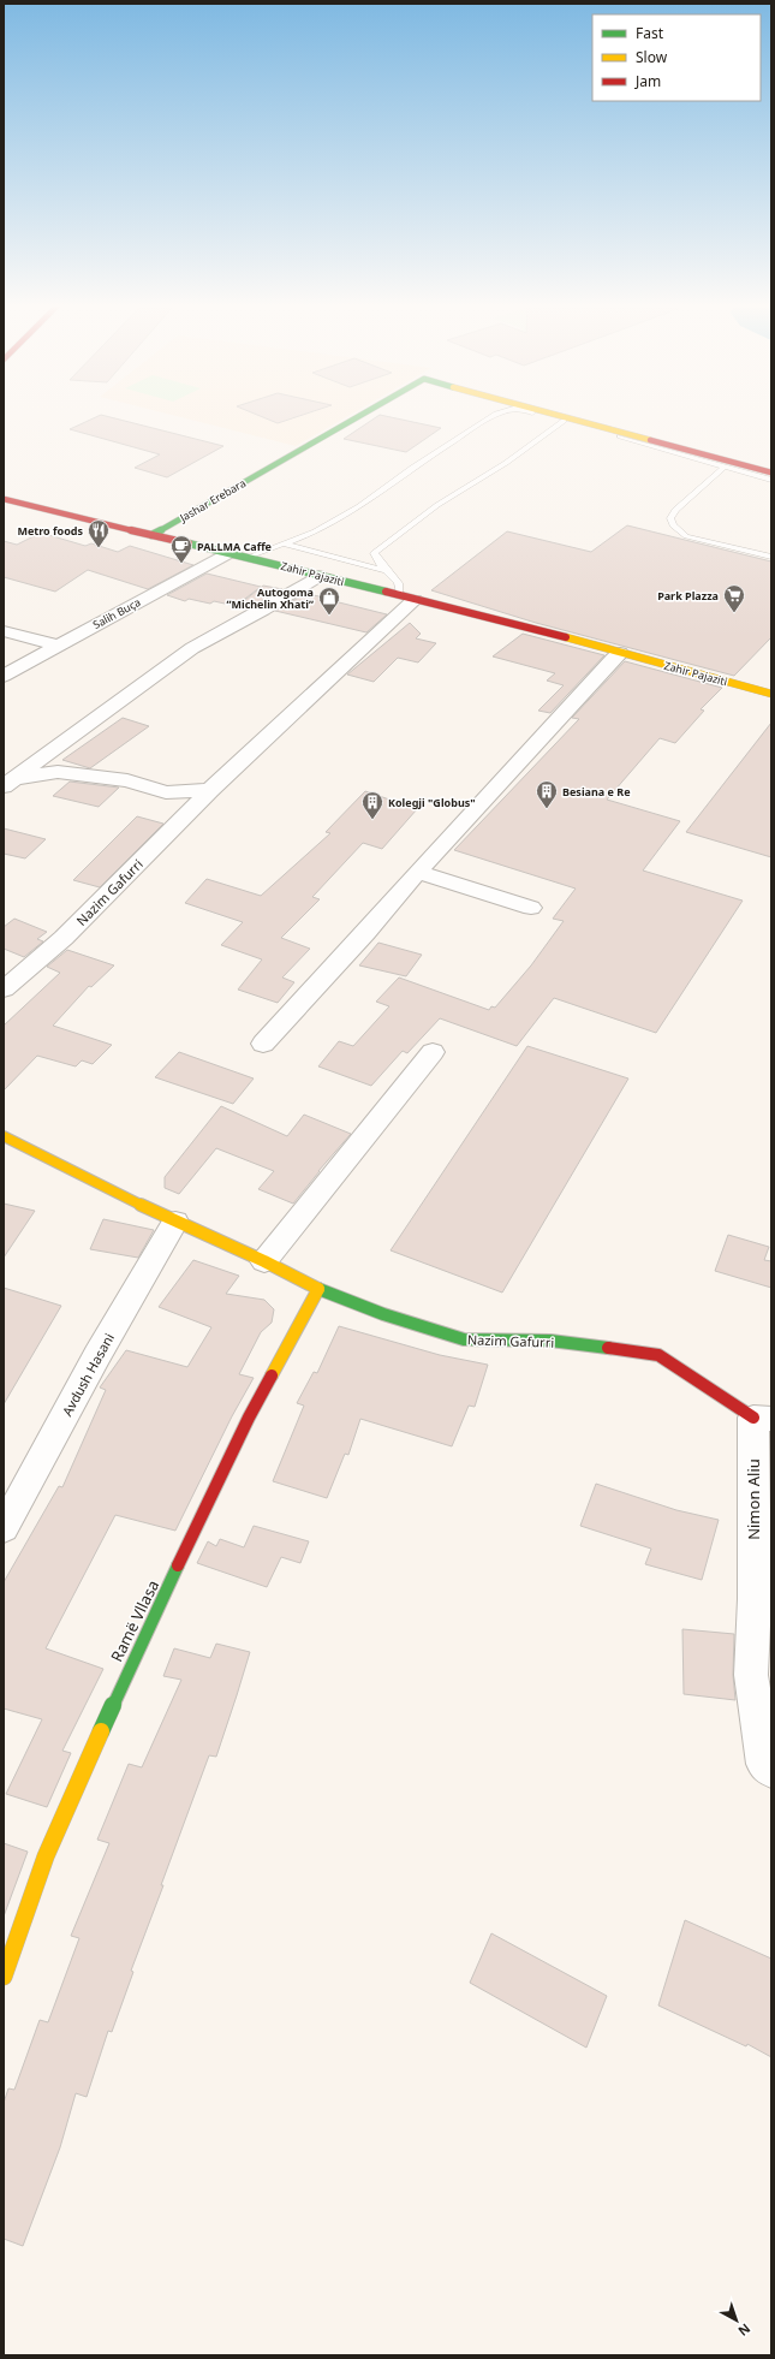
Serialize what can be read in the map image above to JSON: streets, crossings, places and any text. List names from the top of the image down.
{
  "streets": {
    "street": [
      "Jashar Erebara",
      "Zahir Pajaziti",
      "Salih Buça",
      "Nazim Gafurri",
      "Avdush Hasani",
      "Nimon Aliu",
      "Ramë Vllasa"
    ]
  },
  "crossings": [
    ["Jashar Erebara", "Zahir Pajaziti"],
    ["Zahir Pajaziti", "Salih Buça"],
    ["Zahir Pajaziti", "Nazim Gafurri"],
    ["Nazim Gafurri", "Avdush Hasani"],
    ["Nazim Gafurri", "Nimon Aliu"],
    ["Nazim Gafurri", "Ramë Vllasa"]
  ],
  "places": {
    "restaurant": ["Metro foods"],
    "cafe": ["PALLMA Caffe"],
    "supermarket": ["Park Plazza"],
    "shop": ["Autogoma ʺMichelin Xhatiʺ"],
    "building": ["Besiana e Re", "Kolegji \"Globus\""]
  },
  "legend": ["Fast", "Slow", "Jam"],
  "north": "bottom right"
}
